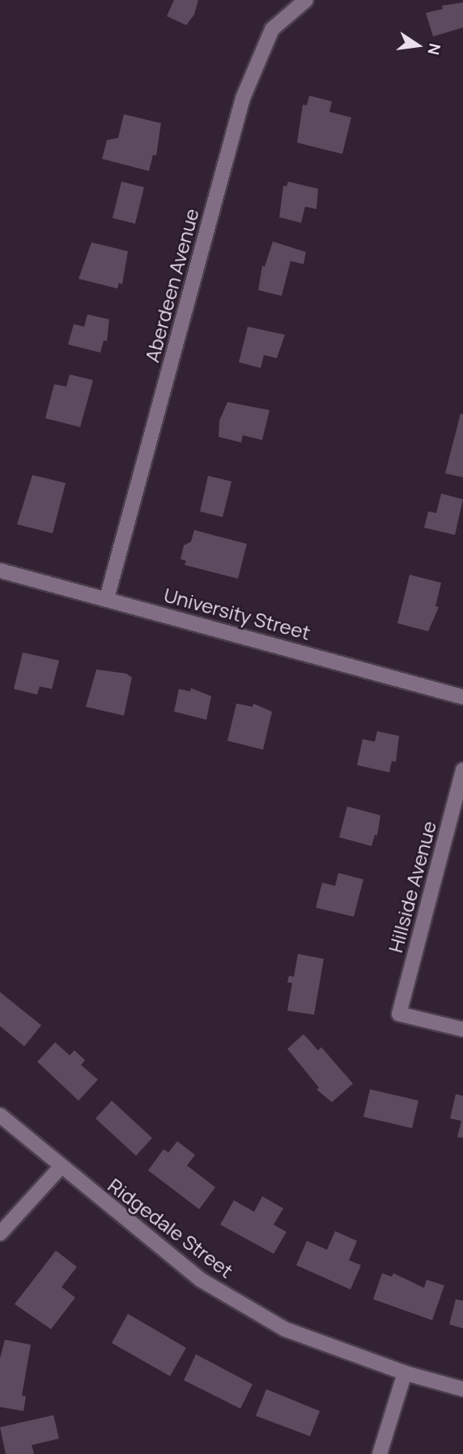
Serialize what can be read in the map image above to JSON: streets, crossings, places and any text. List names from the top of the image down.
{
  "streets": {
    "street": [
      "Aberdeen Avenue",
      "University Street",
      "Hillside Avenue",
      "Ridgedale Street"
    ]
  },
  "crossings": [
    ["Aberdeen Avenue", "University Street"]
  ],
  "north": "right"
}
